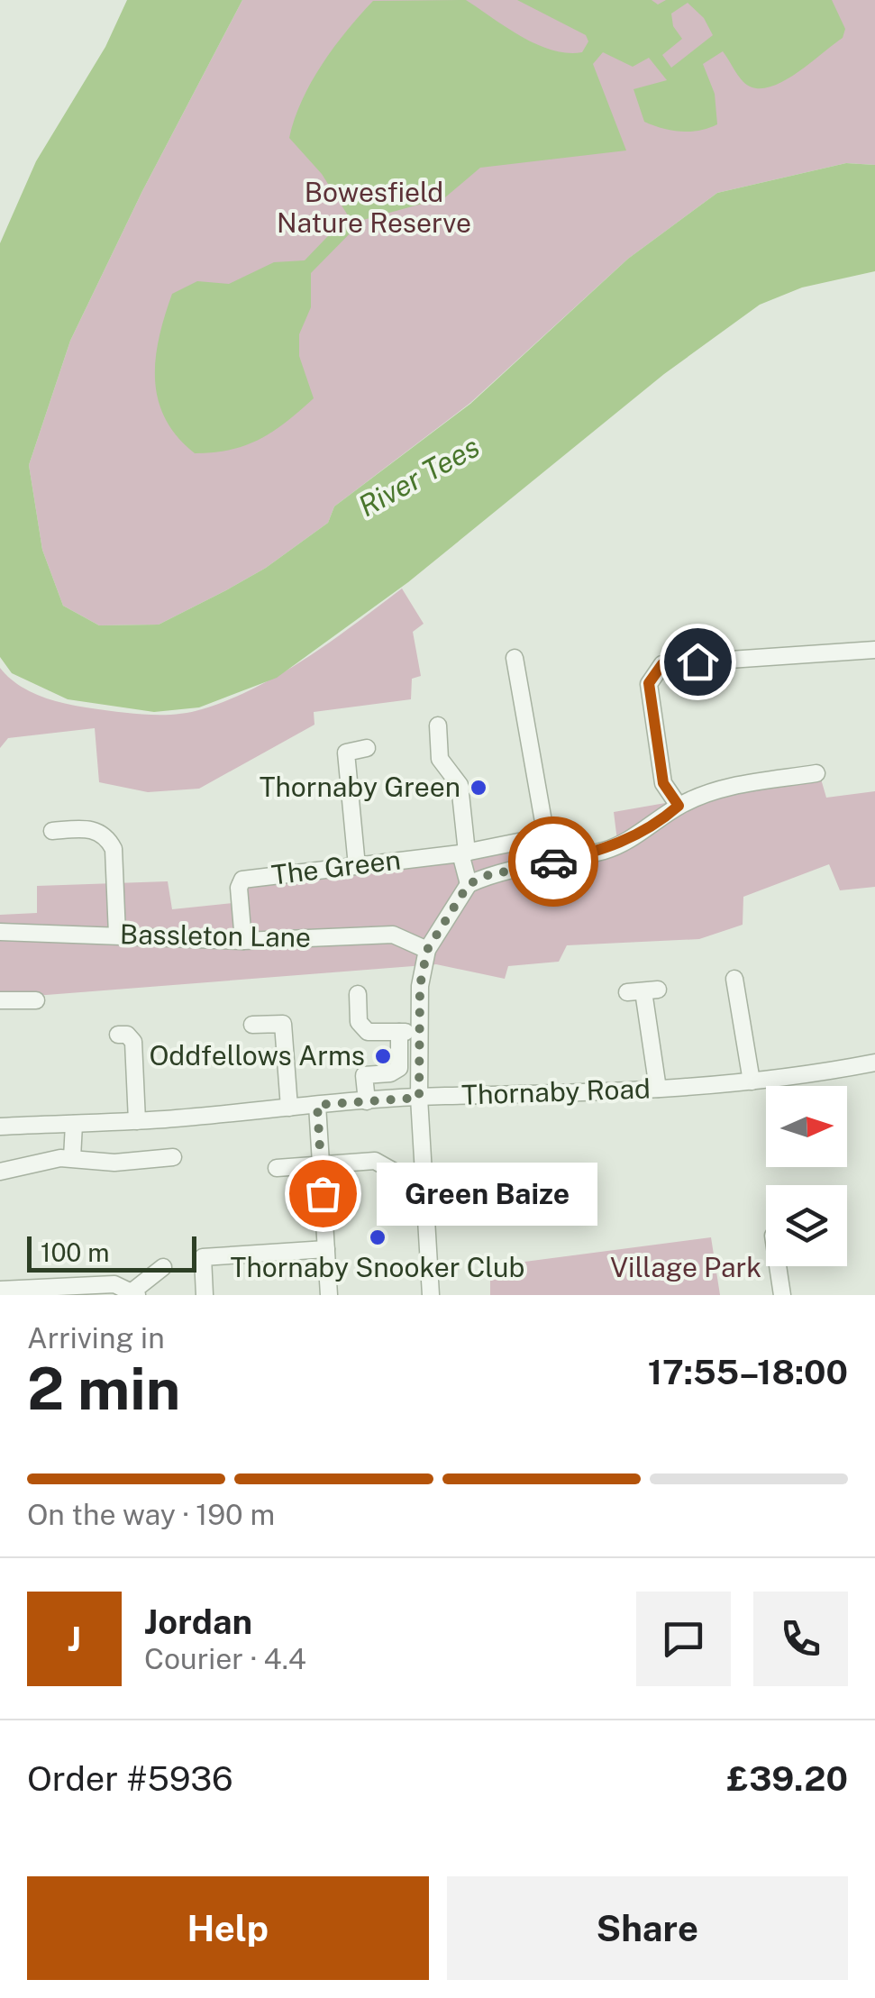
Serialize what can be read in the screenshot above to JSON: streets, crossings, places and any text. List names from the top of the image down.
{
  "streets": {
    "street": ["The Green", "Bassleton Lane", "Thornaby Road"]
  },
  "crossings": [
    ["The Green", "Bassleton Lane"]
  ],
  "water": ["River Tees"],
  "parks": ["Bowesfield Nature Reserve", "Village Park"],
  "places": [
    "Thornaby Green",
    "Oddfellows Arms",
    "Green Baize",
    "Thornaby Snooker Club"
  ],
  "scale_bar": "100 m",
  "north": "right",
  "page": {
    "bubble": "Green Baize",
    "scale": "100 m",
    "heading": ["2 min", "Arriving in", "17:55–18:00"],
    "panel": [
      "Jordan",
      "Courier · 4.4",
      "Order #5936",
      "£39.20"
    ],
    "bar": "On the way · 190 m",
    "round": "J",
    "buttons": ["Help", "Share"]
  }
}
